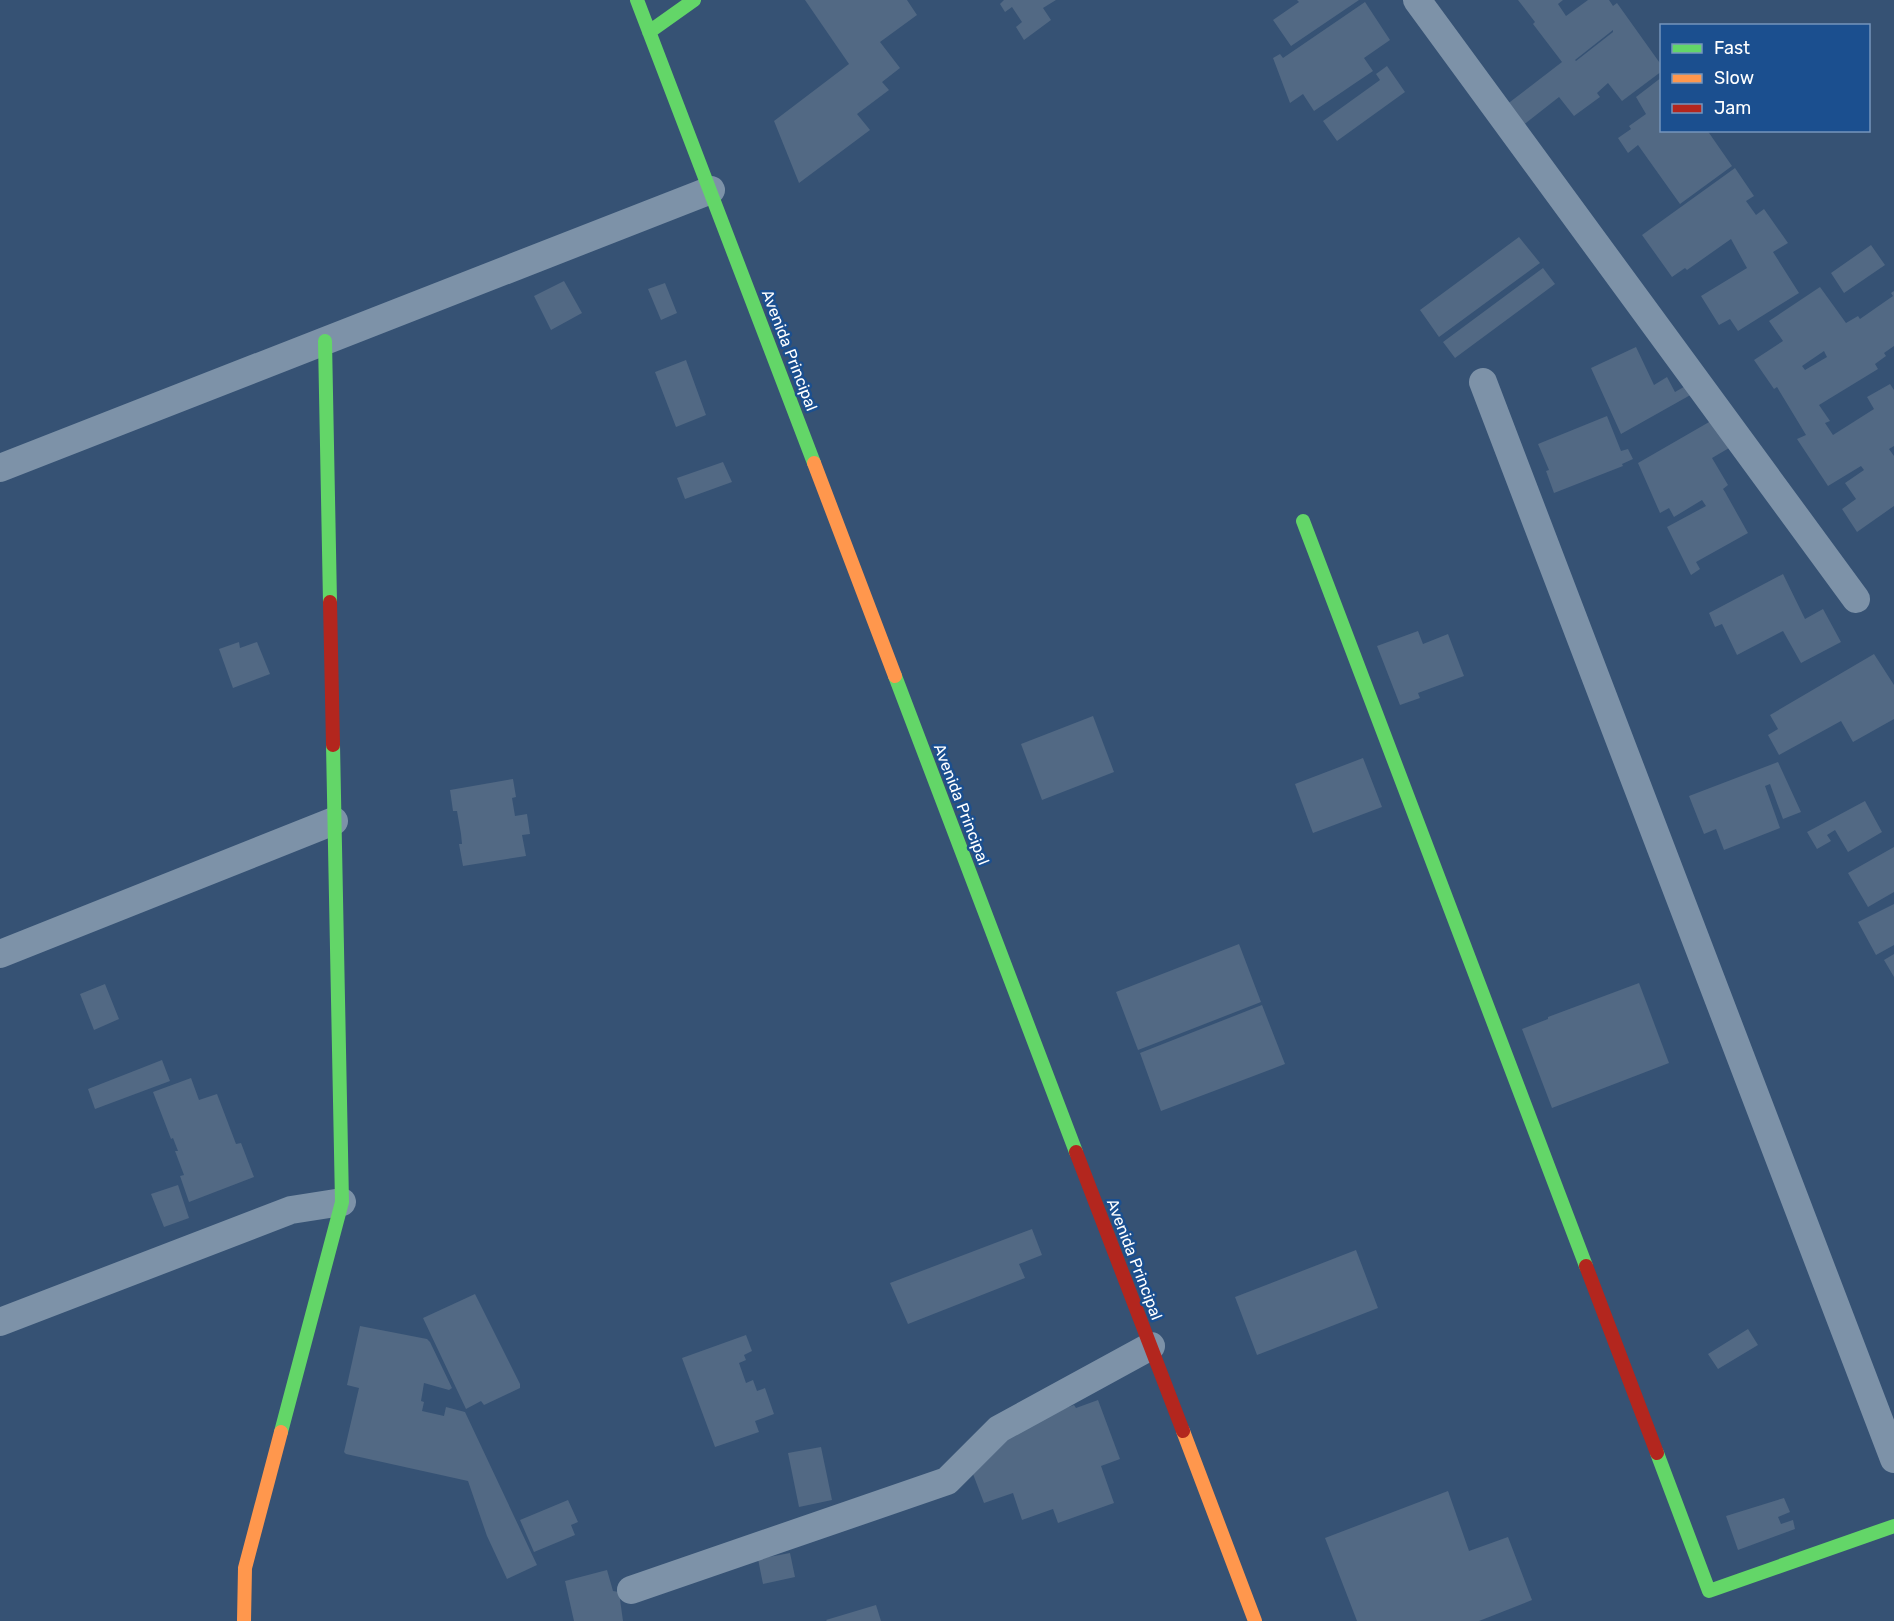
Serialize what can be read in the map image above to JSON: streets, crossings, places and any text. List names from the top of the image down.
{
  "streets": {
    "street": ["Avenida Principal"]
  },
  "legend": ["Fast", "Slow", "Jam"]
}
